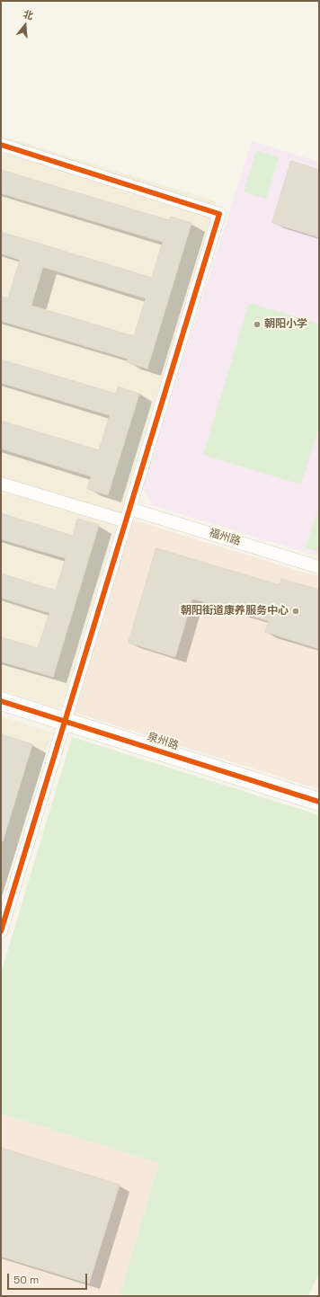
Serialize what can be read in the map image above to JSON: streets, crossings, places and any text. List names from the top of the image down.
{
  "streets": {
    "street": ["福州路", "泉州路"]
  },
  "places": ["朝阳小学", "朝阳街道康养服务中心"],
  "scale_bar": "50 m",
  "north": "top"
}
